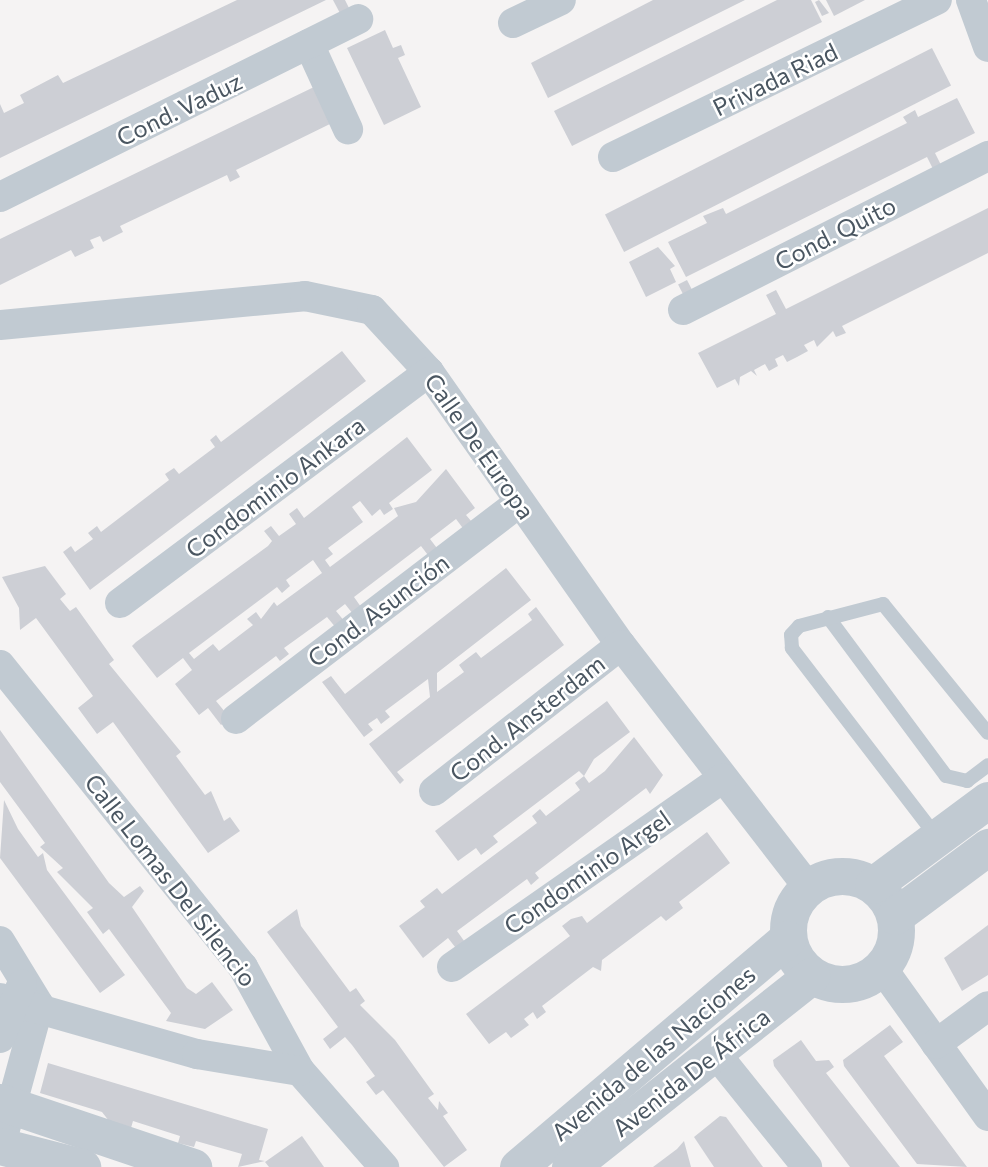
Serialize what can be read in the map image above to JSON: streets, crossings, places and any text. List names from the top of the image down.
{
  "streets": {
    "street": [
      "Privada Riad",
      "Cond. Vaduz",
      "Cond. Quito",
      "Calle De Europa",
      "Condominio Ankara",
      "Cond. Asunción",
      "Cond. Ansterdam",
      "Condominio Argel",
      "Calle Lomas Del Silencio",
      "Avenida de las Naciones",
      "Avenida De África"
    ]
  },
  "crossings": [
    ["Calle De Europa", "Condominio Ankara"],
    ["Calle De Europa", "Cond. Asunción"],
    ["Calle De Europa", "Cond. Ansterdam"],
    ["Calle De Europa", "Condominio Argel"],
    ["Calle De Europa", "Avenida de las Naciones"],
    ["Calle De Europa", "Avenida De África"],
    ["Avenida de las Naciones", "Avenida De África"]
  ]
}
